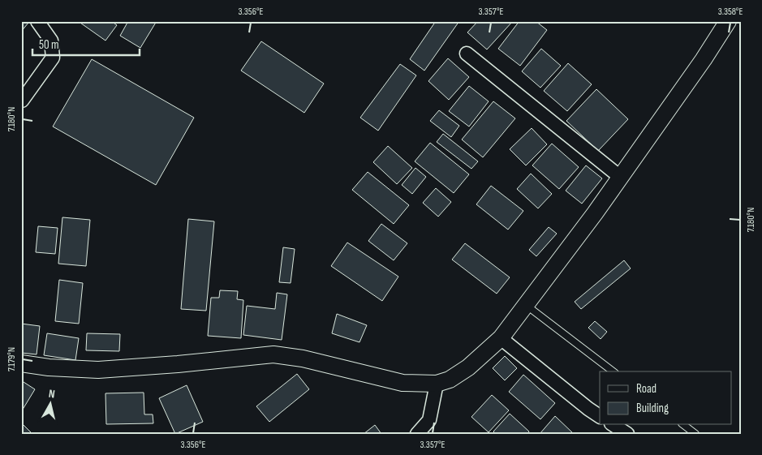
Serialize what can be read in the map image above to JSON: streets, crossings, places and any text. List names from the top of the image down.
{
  "legend": ["Road", "Building"],
  "scale_bar": "50 m",
  "north": "top",
  "coordinates": [
    "3.356°E",
    "3.357°E",
    "3.358°E",
    "7.180°N",
    "7.179°N"
  ]
}
